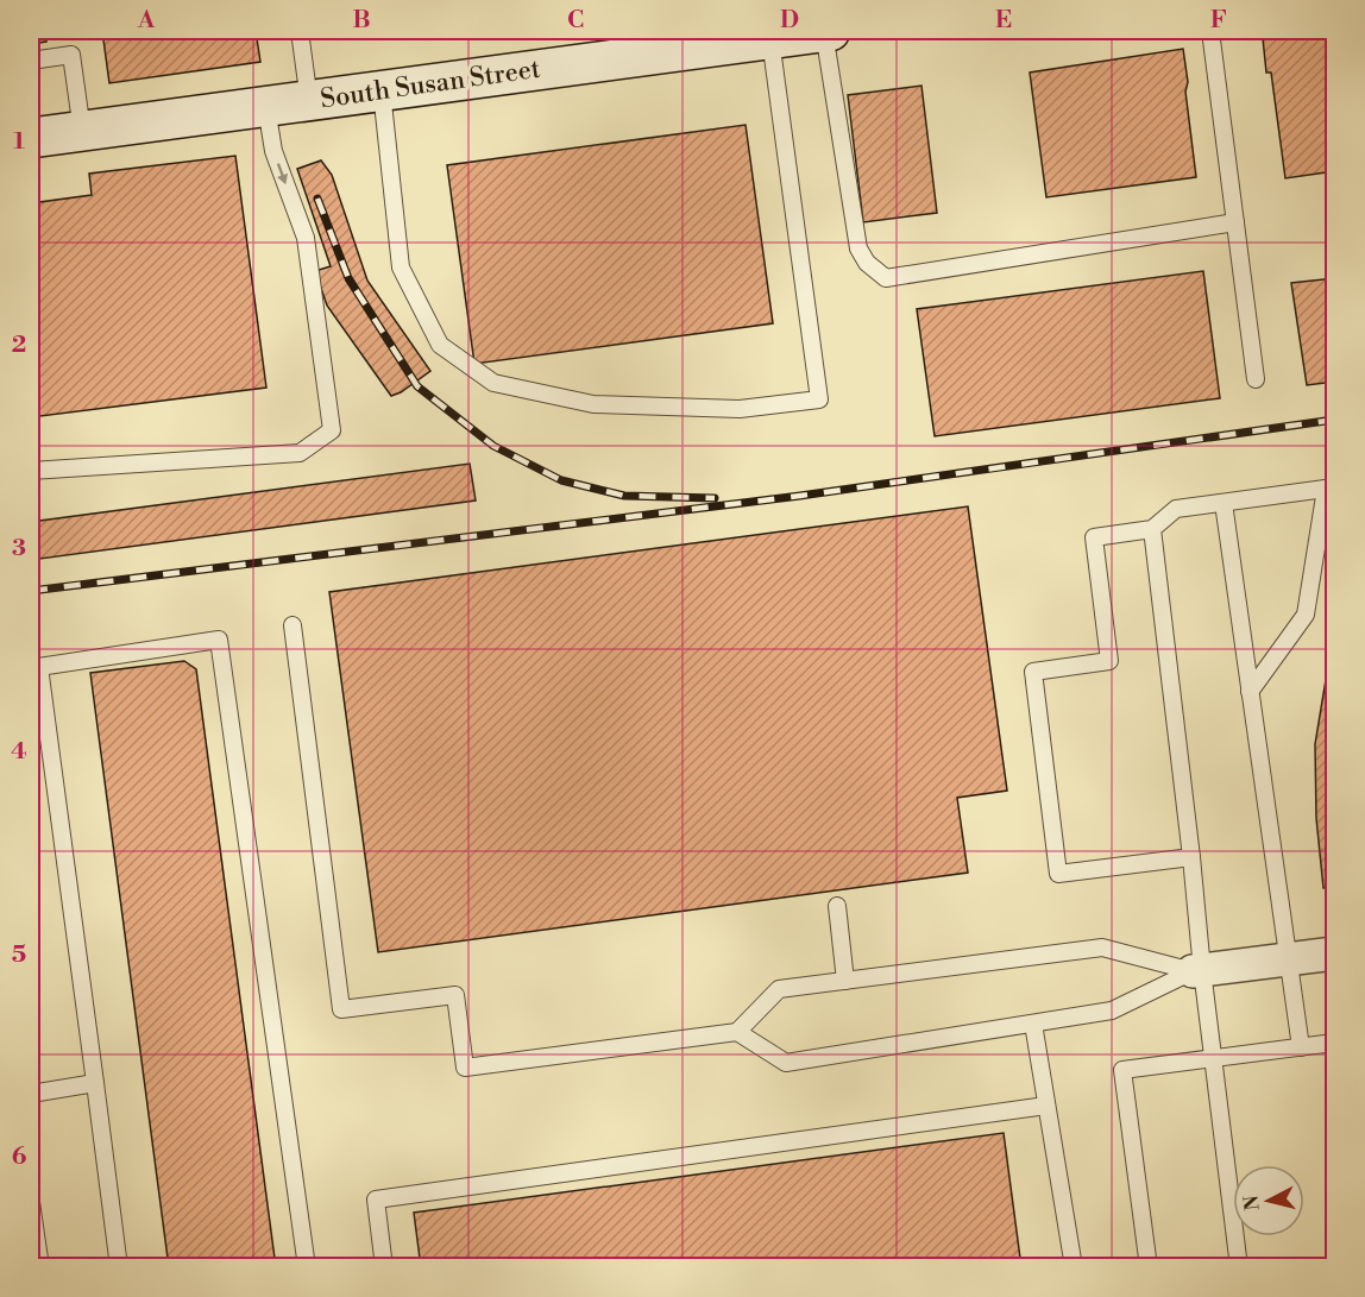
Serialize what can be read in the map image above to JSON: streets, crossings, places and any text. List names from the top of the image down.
{
  "streets": {
    "street": ["South Susan Street"]
  },
  "north": "left",
  "grid": {
    "columns": [
      "A",
      "B",
      "C",
      "D",
      "E",
      "F"
    ],
    "rows": [
      "1",
      "2",
      "3",
      "4",
      "5",
      "6"
    ]
  }
}
